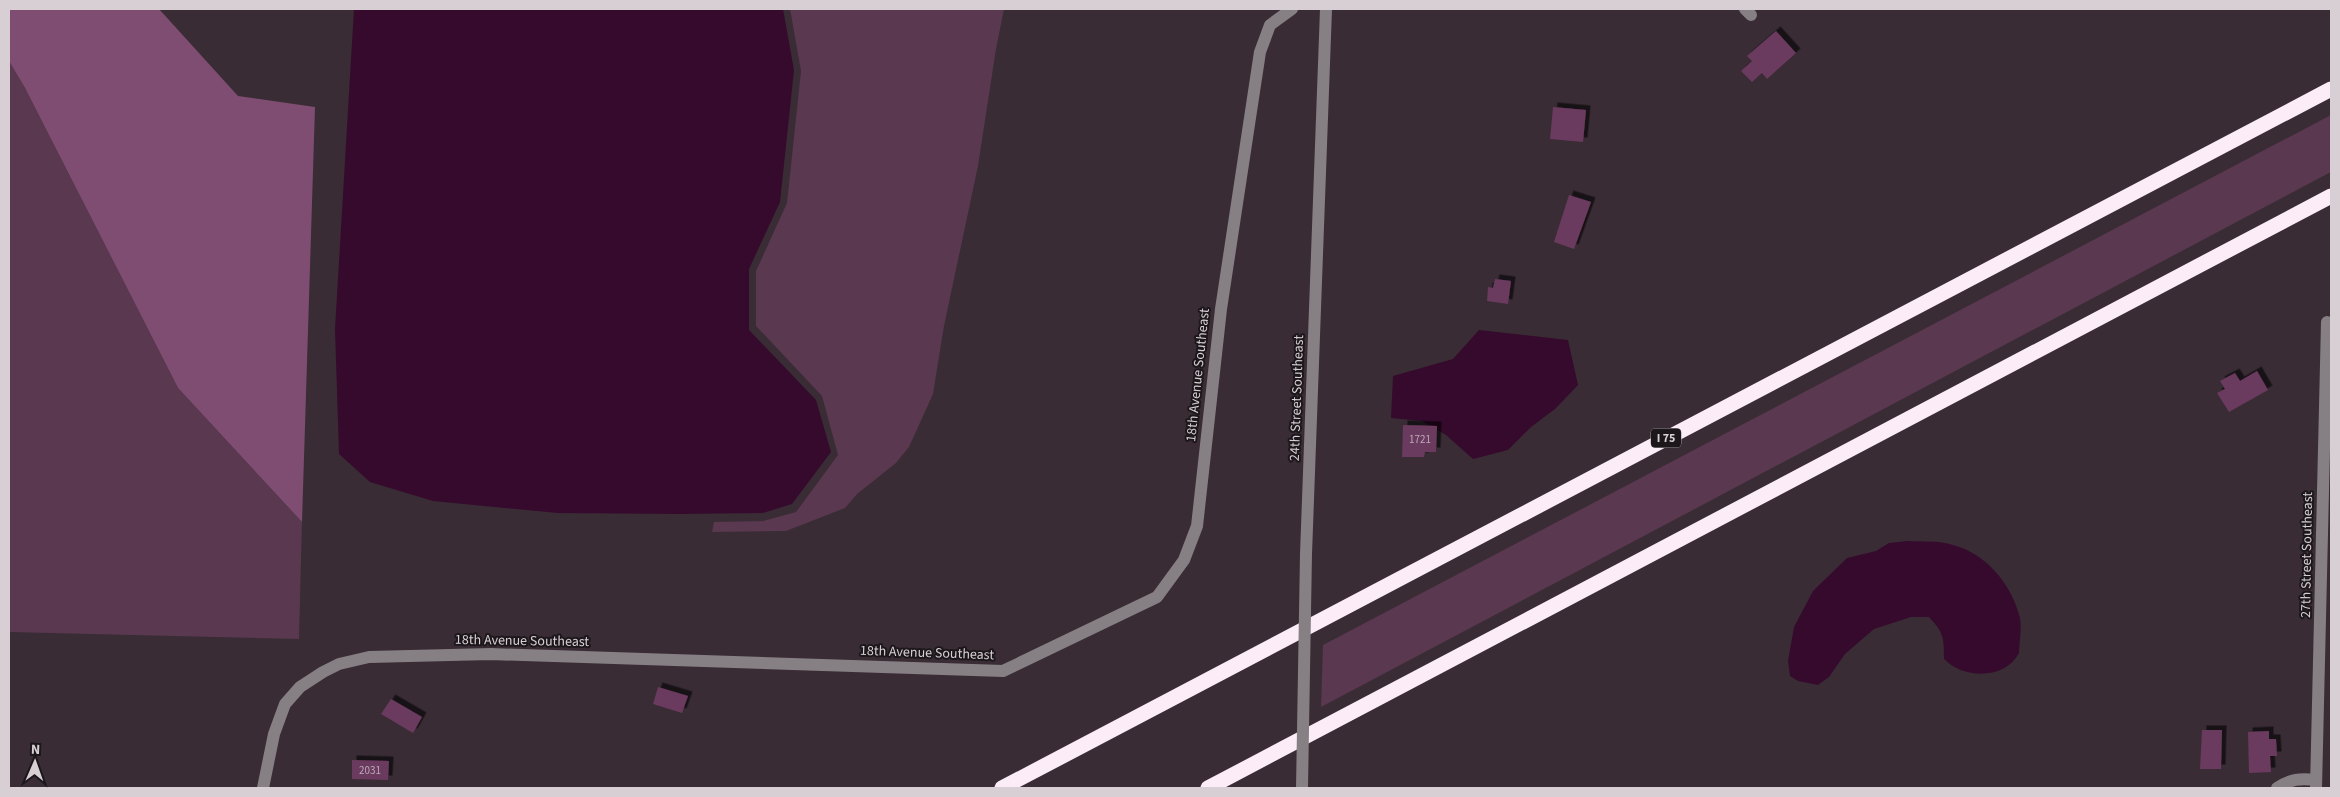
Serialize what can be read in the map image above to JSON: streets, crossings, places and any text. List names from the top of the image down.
{
  "streets": {
    "highway": ["I 75"],
    "street": ["18th Avenue Southeast", "24th Street Southeast", "27th Street Southeast"]
  },
  "house_numbers": ["1721", "2031"],
  "north": "top"
}
